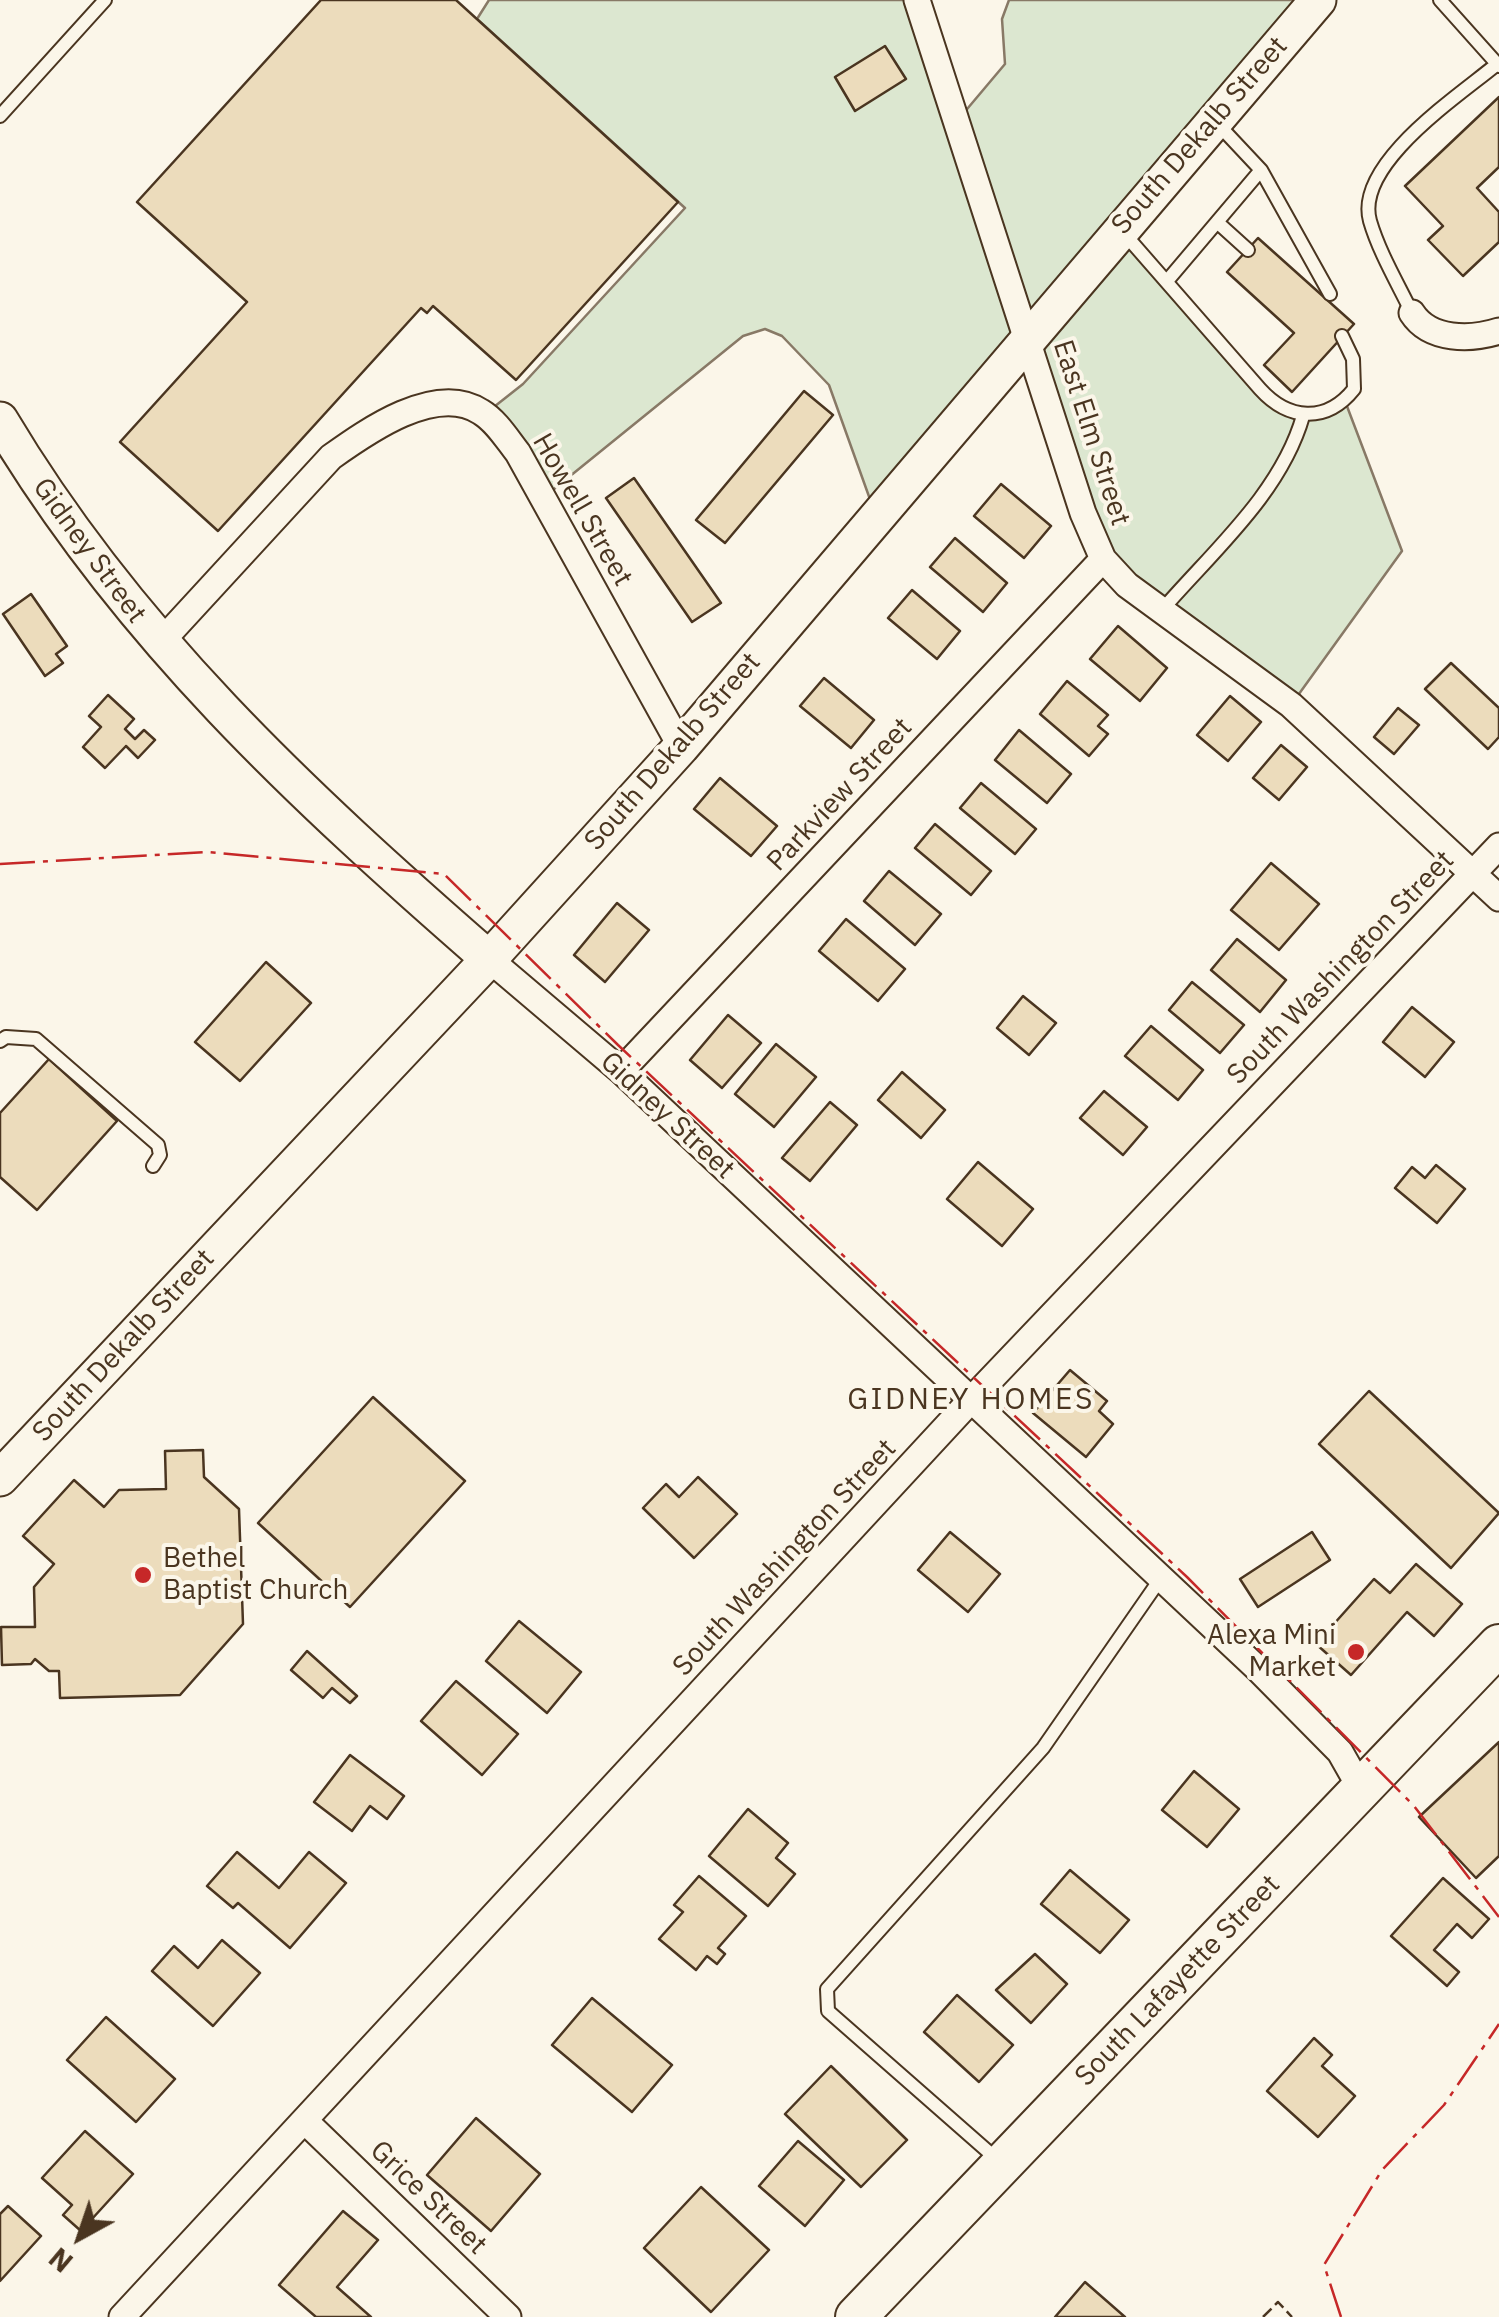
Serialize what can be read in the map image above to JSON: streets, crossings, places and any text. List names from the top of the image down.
{
  "streets": {
    "main road": ["South Dekalb Street", "Gidney Street", "South Lafayette Street"],
    "street": [
      "East Elm Street",
      "Howell Street",
      "Parkview Street",
      "South Washington Street",
      "Grice Street"
    ]
  },
  "crossings": [
    ["South Dekalb Street", "East Elm Street"],
    ["South Dekalb Street", "Howell Street"],
    ["South Dekalb Street", "Gidney Street"],
    ["East Elm Street", "Parkview Street"],
    ["East Elm Street", "South Washington Street"],
    ["Howell Street", "Gidney Street"],
    ["Gidney Street", "Parkview Street"],
    ["Gidney Street", "South Washington Street"],
    ["Gidney Street", "South Lafayette Street"],
    ["South Washington Street", "Grice Street"]
  ],
  "districts": ["GIDNEY HOMES"],
  "places": ["Bethel Baptist Church", "Alexa Mini Market"],
  "north": "bottom left"
}
